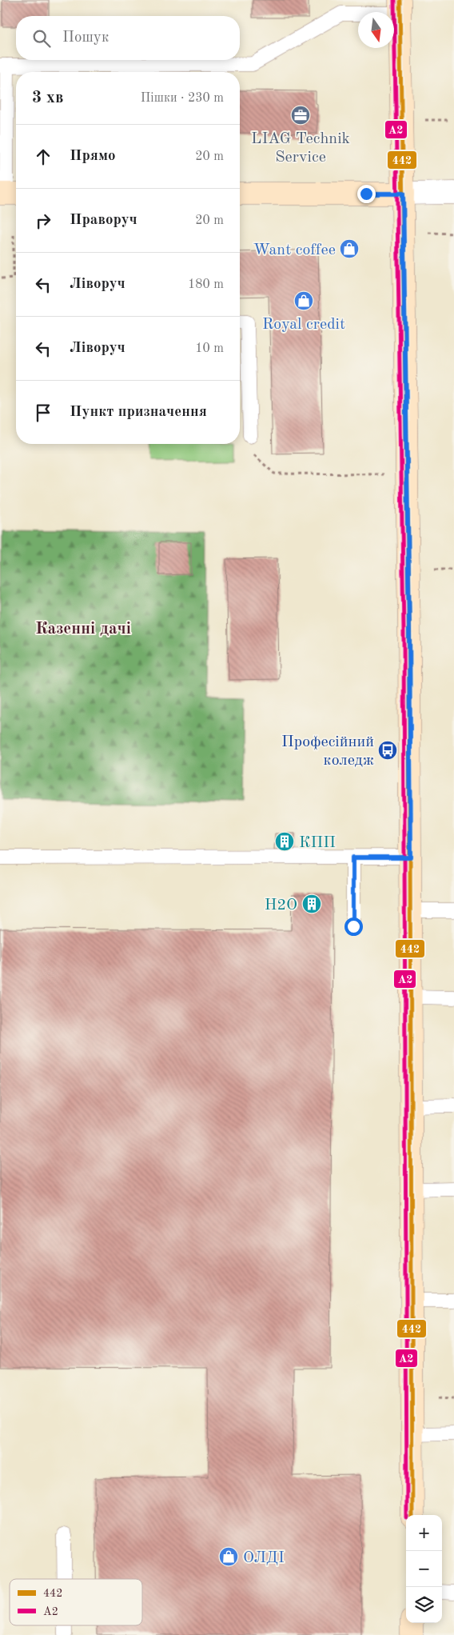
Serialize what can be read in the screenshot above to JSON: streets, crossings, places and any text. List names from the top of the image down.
{
  "districts": ["Казенні дачі"],
  "places": {
    "office": ["LIAG Technik Service"],
    "shop": ["Want coffee", "Royal credit", "ОЛДІ"],
    "bus stop": ["Професійний коледж"],
    "building": ["КПП", "H2O"]
  },
  "lines": ["transit line 442", "transit line А2"],
  "legend": ["442", "А2"],
  "north": "bottom",
  "page": {
    "search": "Пошук",
    "heading": ["3 хв", "Пішки · 230 m"],
    "list": [
      ["Прямо", "20 m"],
      ["Праворуч", "20 m"],
      ["Ліворуч", "180 m"],
      ["Ліворуч", "10 m"],
      "Пункт призначення"
    ],
    "map_buttons": ["+", "−"]
  }
}
